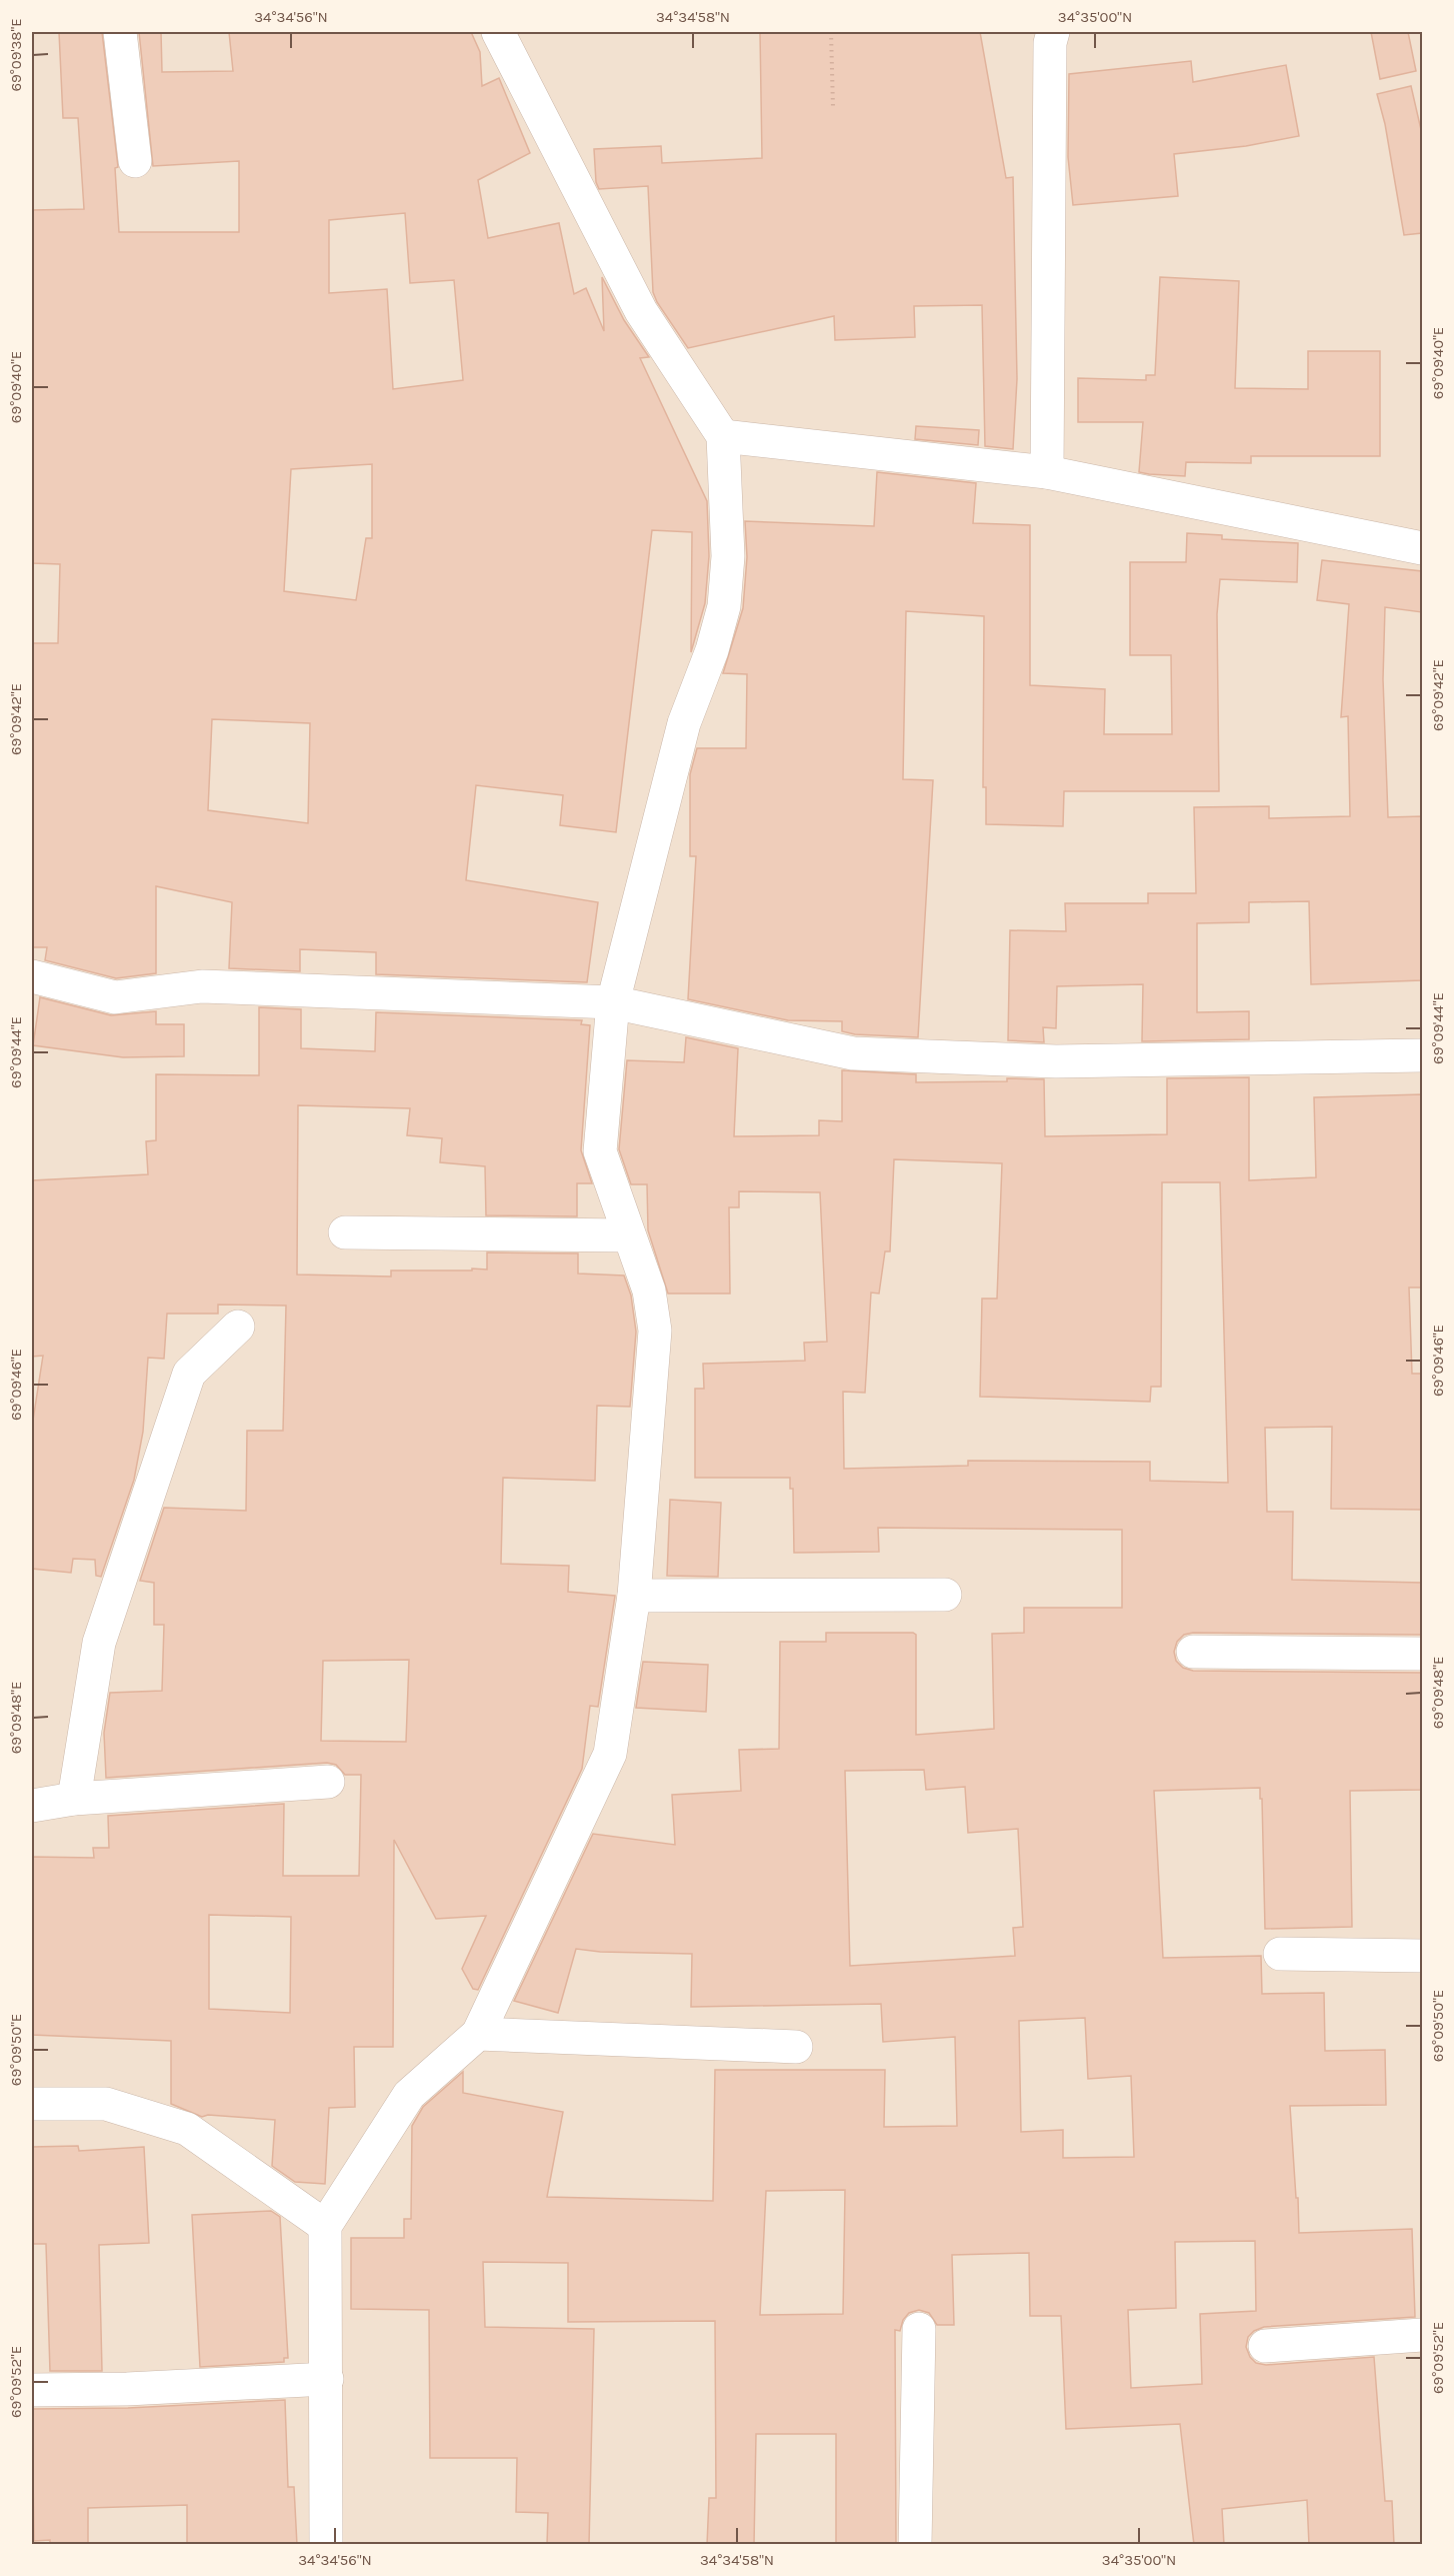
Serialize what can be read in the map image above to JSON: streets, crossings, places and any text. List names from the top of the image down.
{
  "coordinates": [
    "34°34'56\"N",
    "34°34'58\"N",
    "34°35'00\"N",
    "69°09'38\"E",
    "69°09'40\"E",
    "69°09'42\"E",
    "69°09'44\"E",
    "69°09'46\"E",
    "69°09'48\"E",
    "69°09'50\"E",
    "69°09'52\"E"
  ]
}
